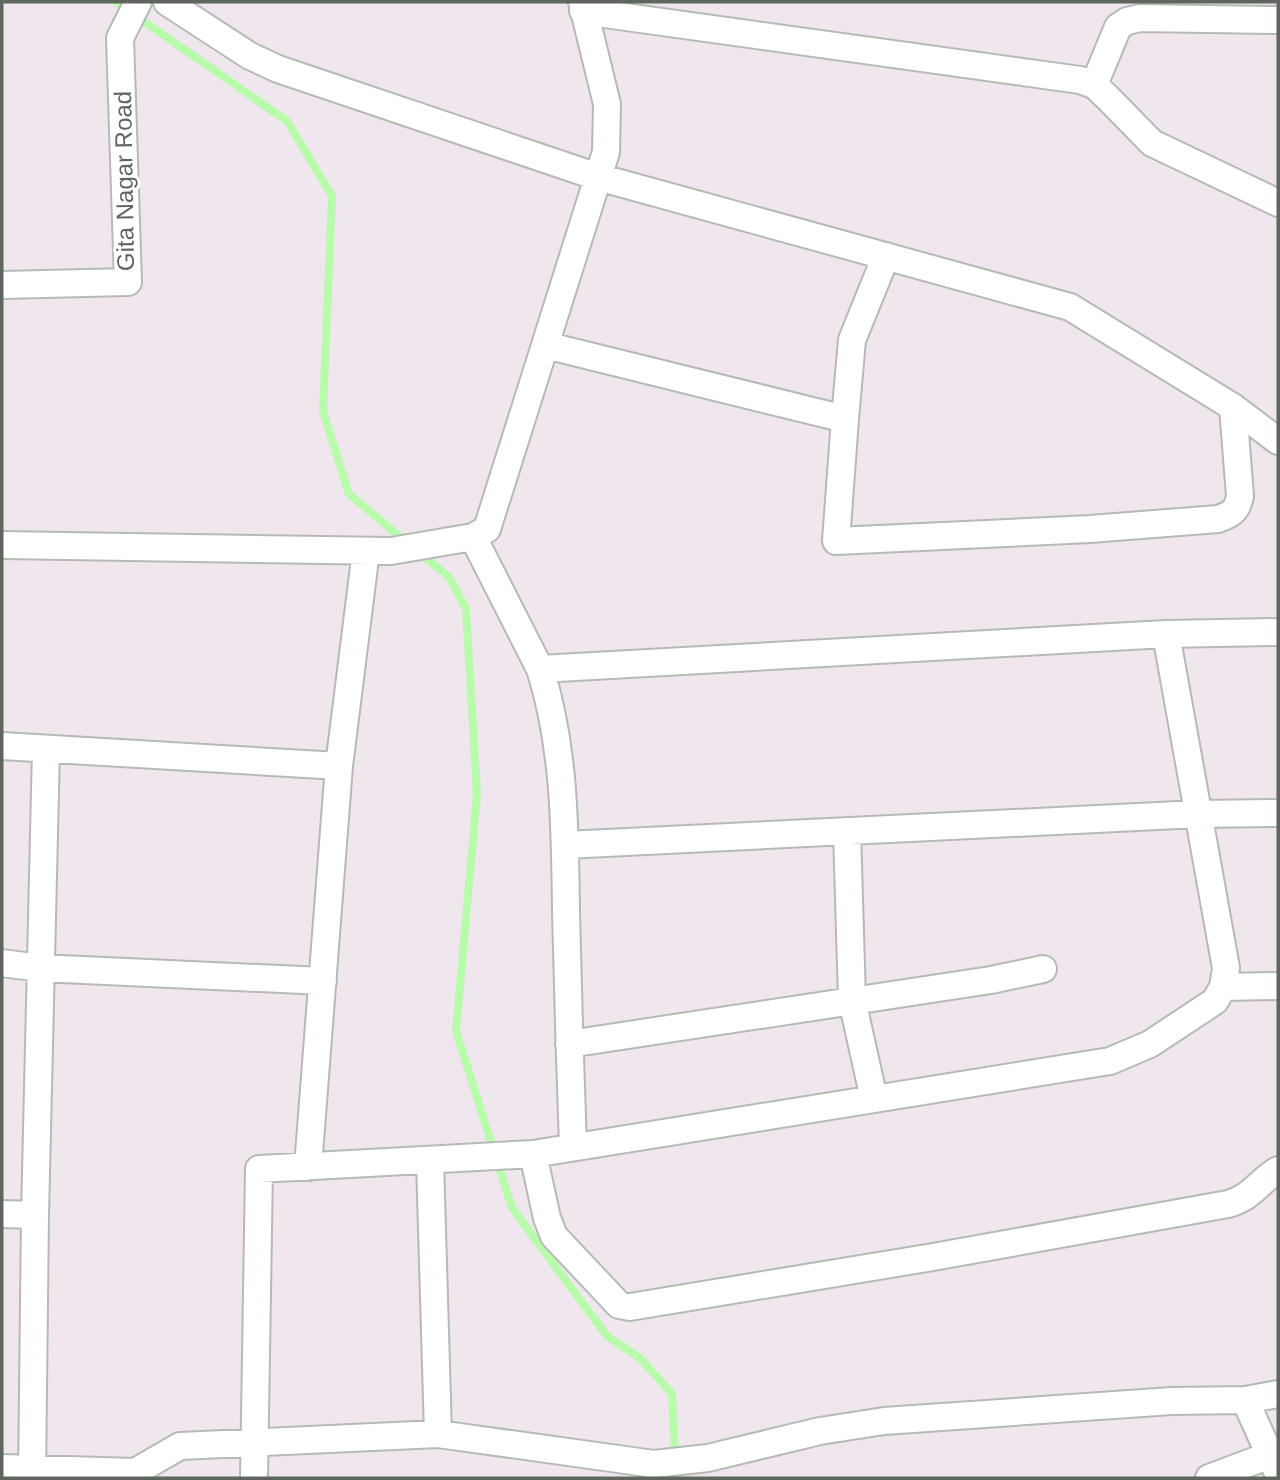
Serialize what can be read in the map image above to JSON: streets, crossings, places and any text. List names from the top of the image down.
{
  "streets": {
    "street": ["Gita Nagar Road"]
  }
}
